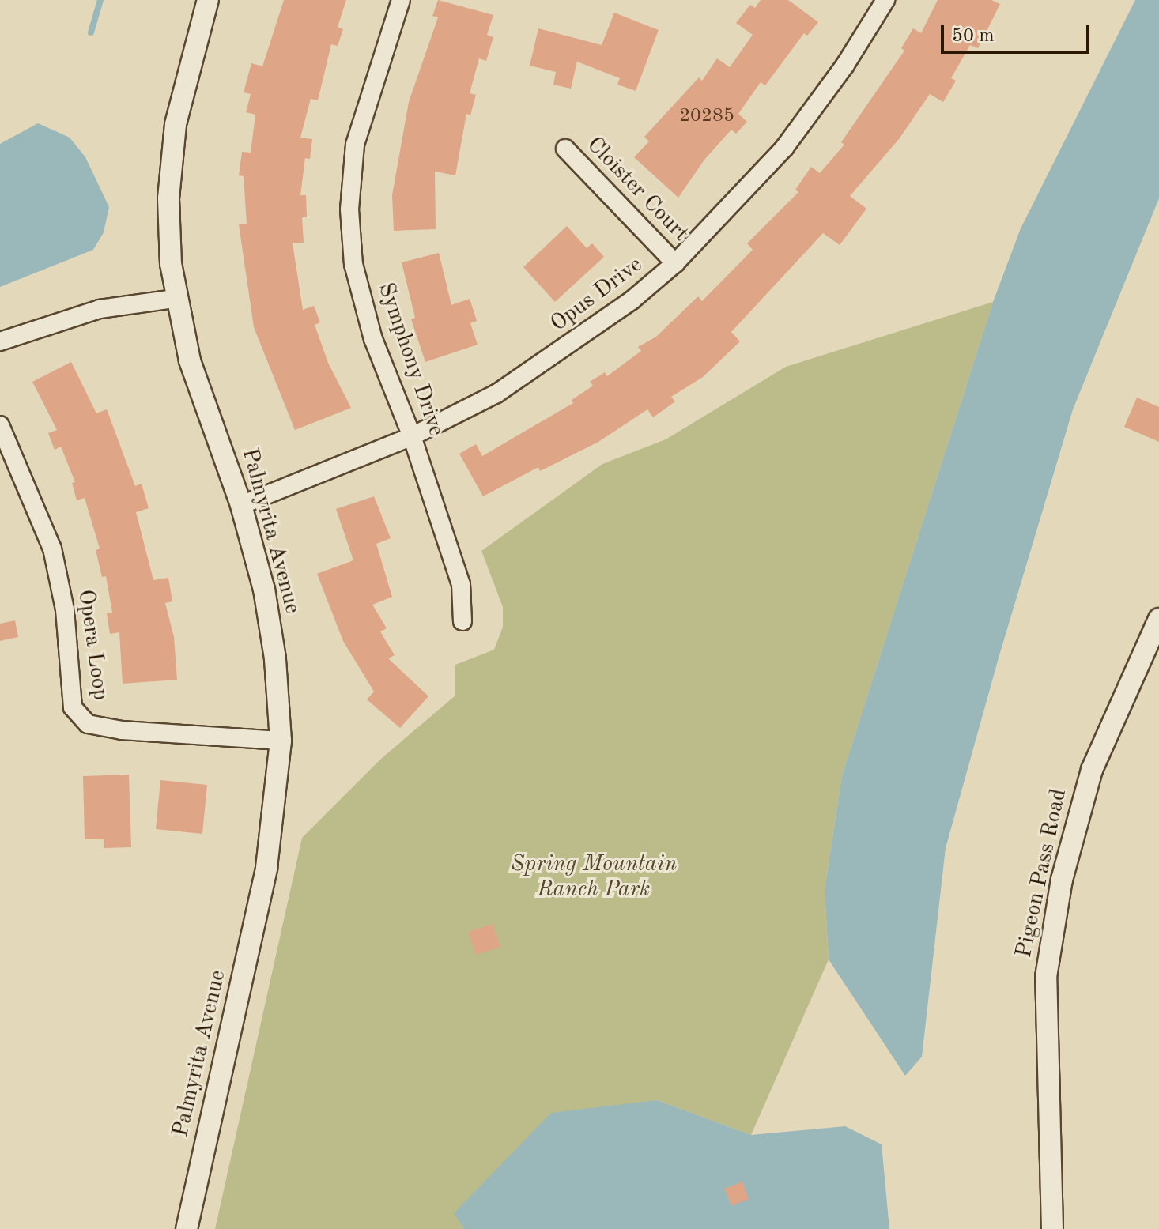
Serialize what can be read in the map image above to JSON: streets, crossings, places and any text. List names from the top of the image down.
{
  "streets": {
    "street": [
      "Cloister Court",
      "Opus Drive",
      "Symphony Drive",
      "Palmyrita Avenue",
      "Opera Loop",
      "Pigeon Pass Road"
    ]
  },
  "crossings": [
    ["Cloister Court", "Opus Drive"],
    ["Opus Drive", "Symphony Drive"],
    ["Opus Drive", "Palmyrita Avenue"],
    ["Palmyrita Avenue", "Opera Loop"]
  ],
  "parks": ["Spring Mountain Ranch Park"],
  "house_numbers": ["20285"],
  "scale_bar": "50 m"
}
